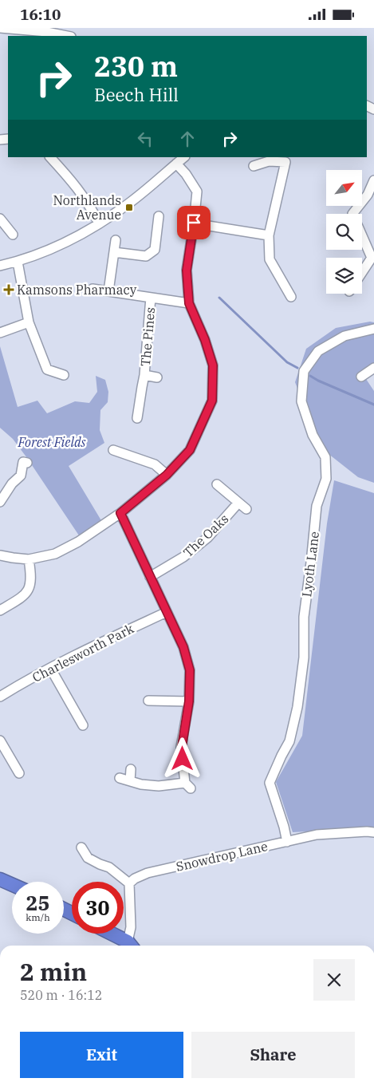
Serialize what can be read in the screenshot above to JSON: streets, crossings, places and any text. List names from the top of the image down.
{
  "streets": {
    "street": [
      "The Pines",
      "The Oaks",
      "Lyoth Lane",
      "Charlesworth Park",
      "Snowdrop Lane"
    ]
  },
  "crossings": [
    ["Lyoth Lane", "Snowdrop Lane"]
  ],
  "parks": ["Forest Fields"],
  "places": {
    "transit": ["Northlands Avenue"],
    "health": ["Kamsons Pharmacy"]
  },
  "north": "top right",
  "page": {
    "status": "16:10",
    "turn": ["230 m", "Beech Hill"],
    "speed": "25 km/h",
    "limit": "30",
    "heading": ["2 min", "520 m · 16:12"],
    "buttons": ["Exit", "Share"]
  }
}
